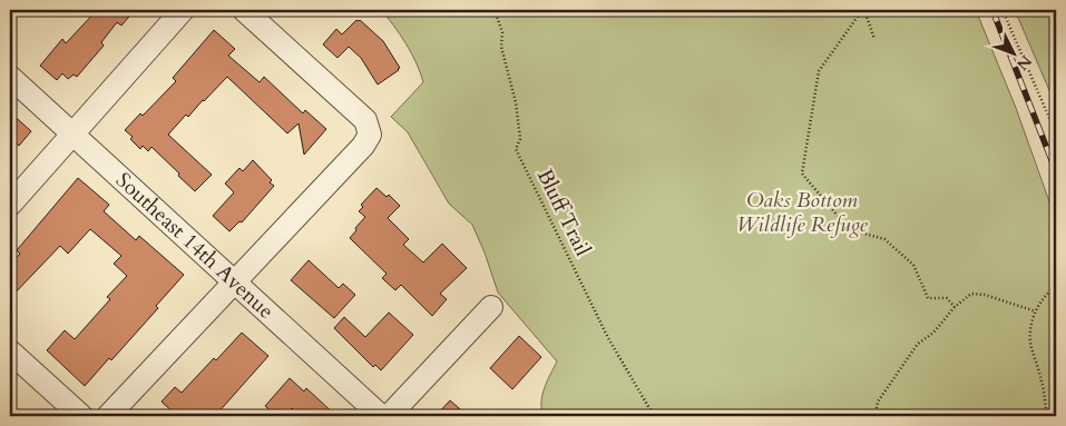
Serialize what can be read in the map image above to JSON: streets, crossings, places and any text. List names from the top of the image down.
{
  "streets": {
    "street": ["Southeast 14th Avenue"],
    "path": ["Bluff Trail"]
  },
  "parks": ["Oaks Bottom Wildlife Refuge"],
  "north": "bottom right"
}
